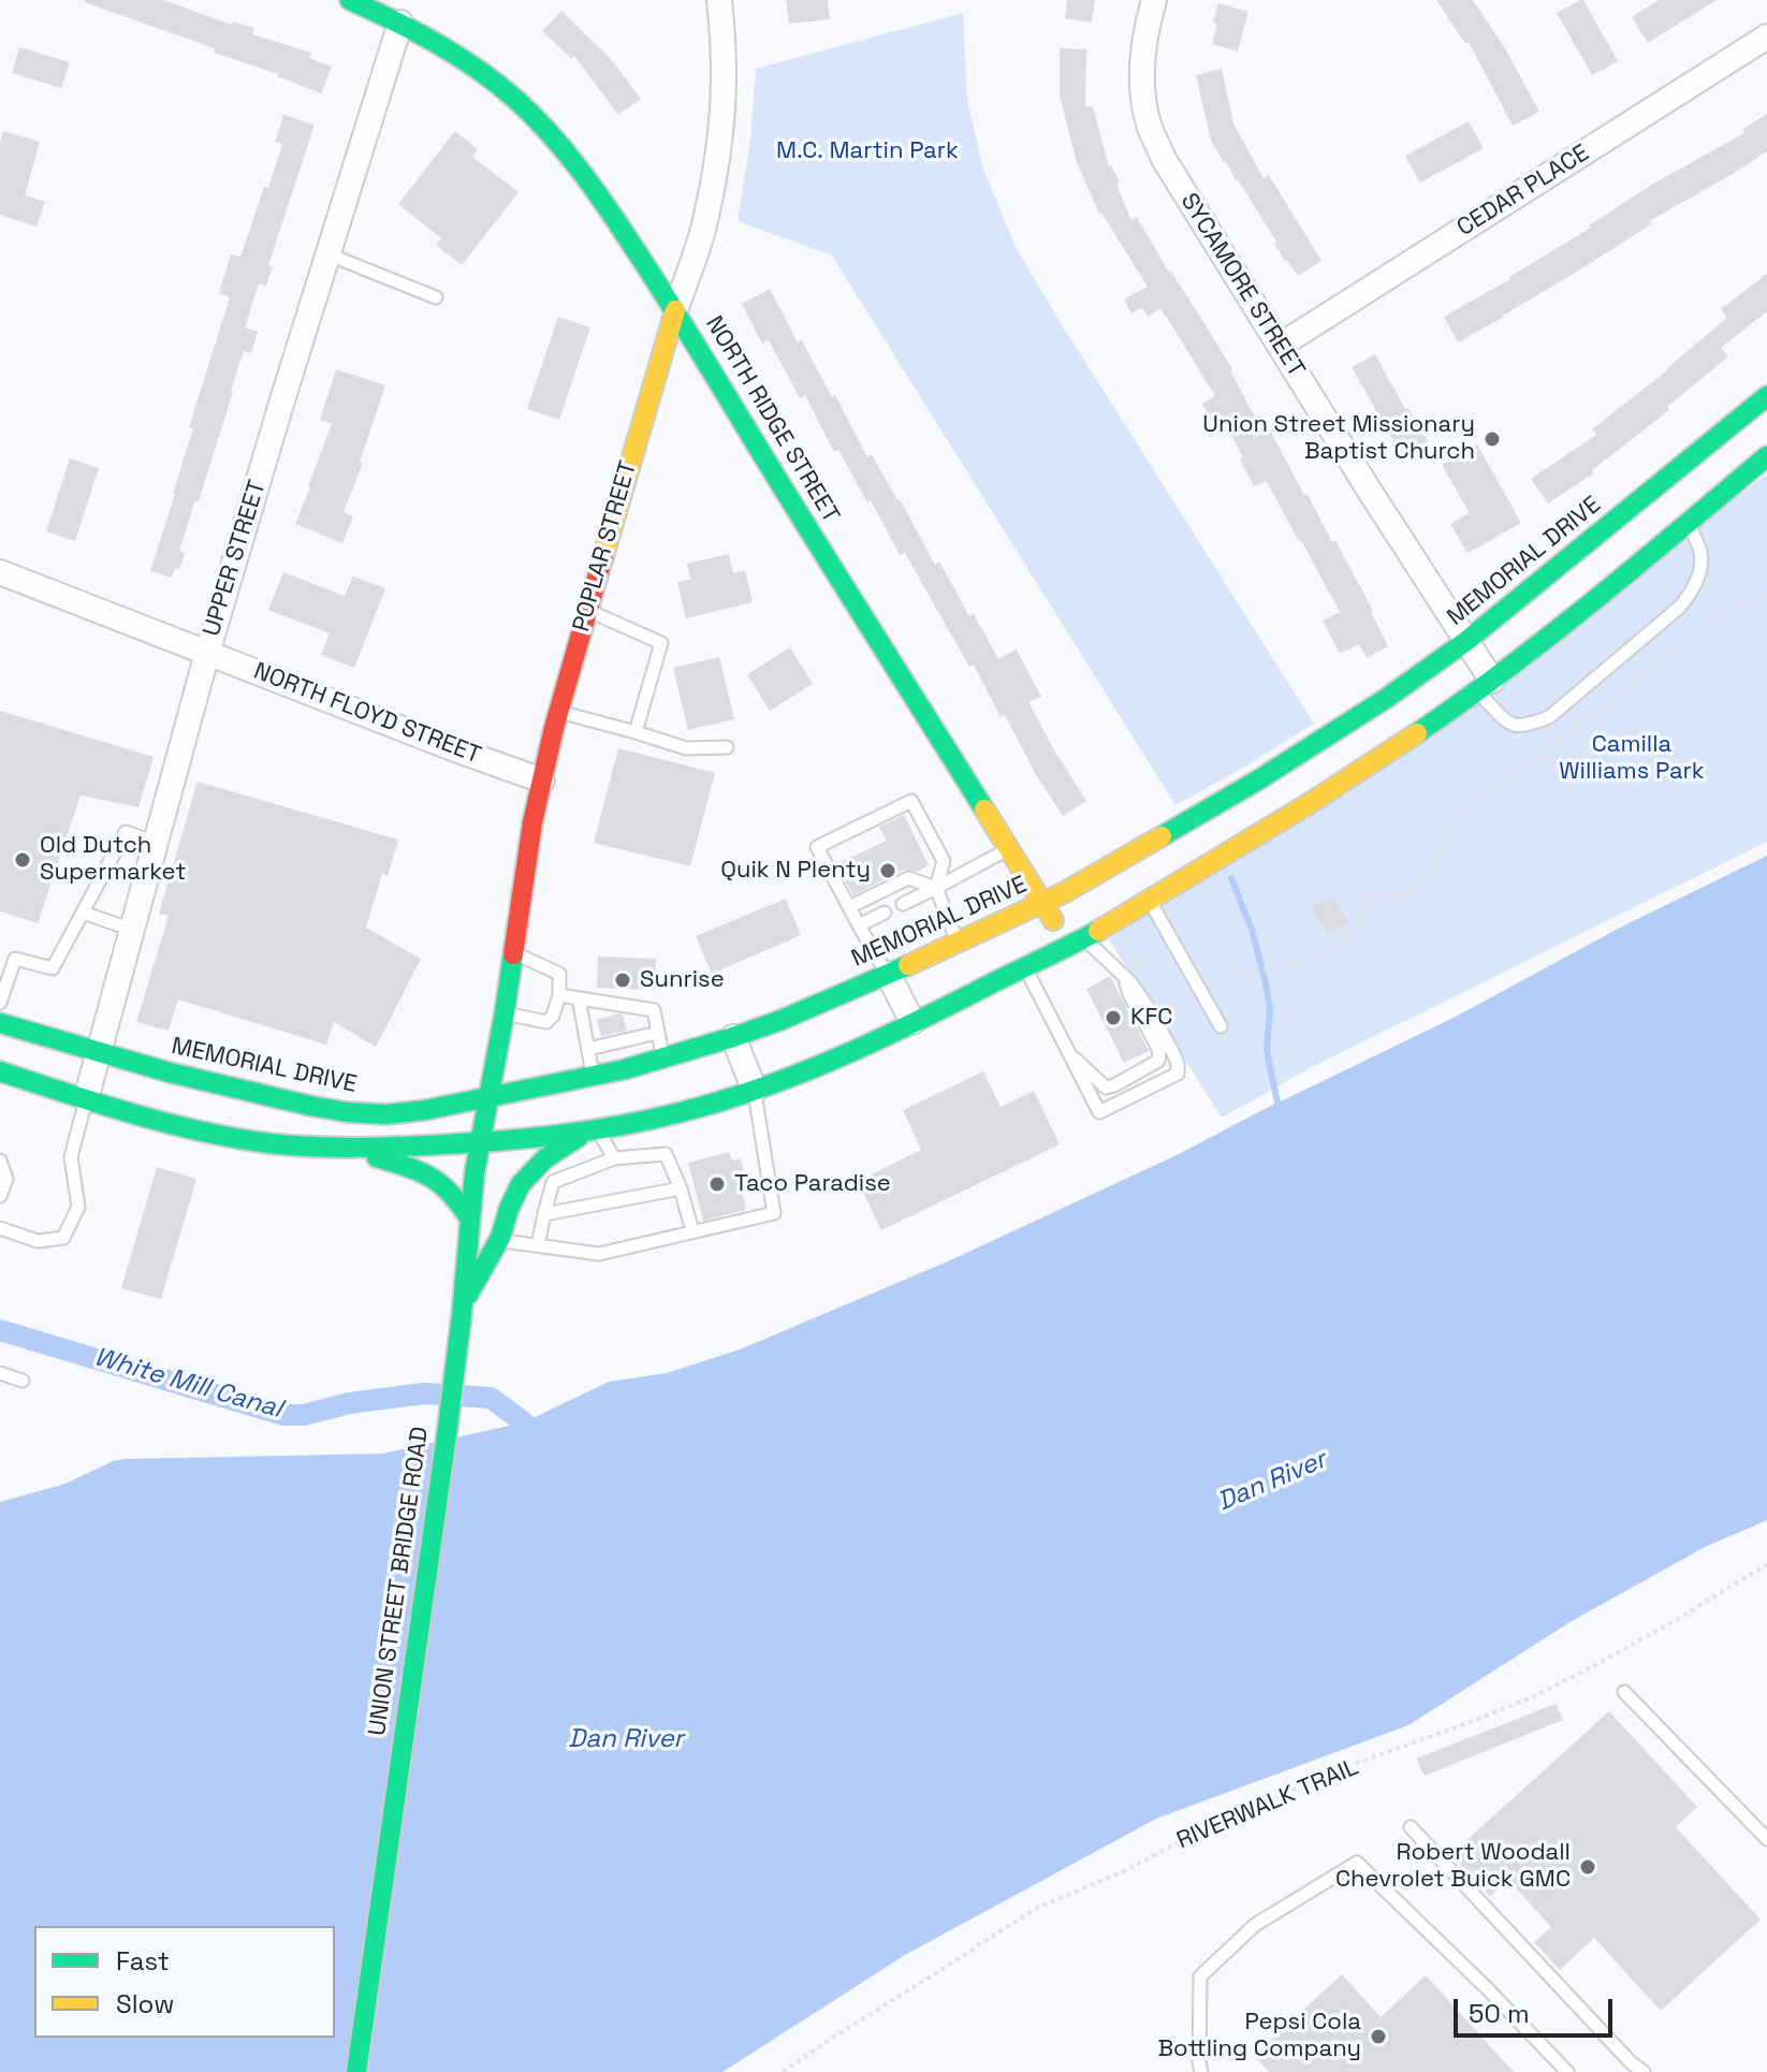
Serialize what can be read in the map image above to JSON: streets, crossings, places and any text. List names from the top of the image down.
{
  "streets": {
    "main road": [
      "NORTH RIDGE STREET",
      "POPLAR STREET",
      "MEMORIAL DRIVE",
      "UNION STREET BRIDGE ROAD"
    ],
    "street": [
      "CEDAR PLACE",
      "SYCAMORE STREET",
      "UPPER STREET",
      "NORTH FLOYD STREET"
    ],
    "path": ["RIVERWALK TRAIL"]
  },
  "crossings": [
    ["CEDAR PLACE", "SYCAMORE STREET"],
    ["SYCAMORE STREET", "MEMORIAL DRIVE"],
    ["NORTH RIDGE STREET", "POPLAR STREET"],
    ["NORTH RIDGE STREET", "UPPER STREET"],
    ["NORTH RIDGE STREET", "MEMORIAL DRIVE"],
    ["POPLAR STREET", "MEMORIAL DRIVE"],
    ["POPLAR STREET", "NORTH FLOYD STREET"],
    ["POPLAR STREET", "UNION STREET BRIDGE ROAD"],
    ["UPPER STREET", "MEMORIAL DRIVE"],
    ["UPPER STREET", "NORTH FLOYD STREET"],
    ["MEMORIAL DRIVE", "UNION STREET BRIDGE ROAD"]
  ],
  "water": ["White Mill Canal", "Dan River"],
  "parks": ["M.C. Martin Park", "Camilla Williams Park"],
  "places": [
    "Union Street Missionary Baptist Church",
    "Old Dutch Supermarket",
    "Quik N Plenty",
    "Sunrise",
    "KFC",
    "Taco Paradise",
    "Robert Woodall Chevrolet Buick GMC",
    "Pepsi Cola Bottling Company"
  ],
  "legend": ["Fast", "Slow"],
  "scale_bar": "50 m"
}
